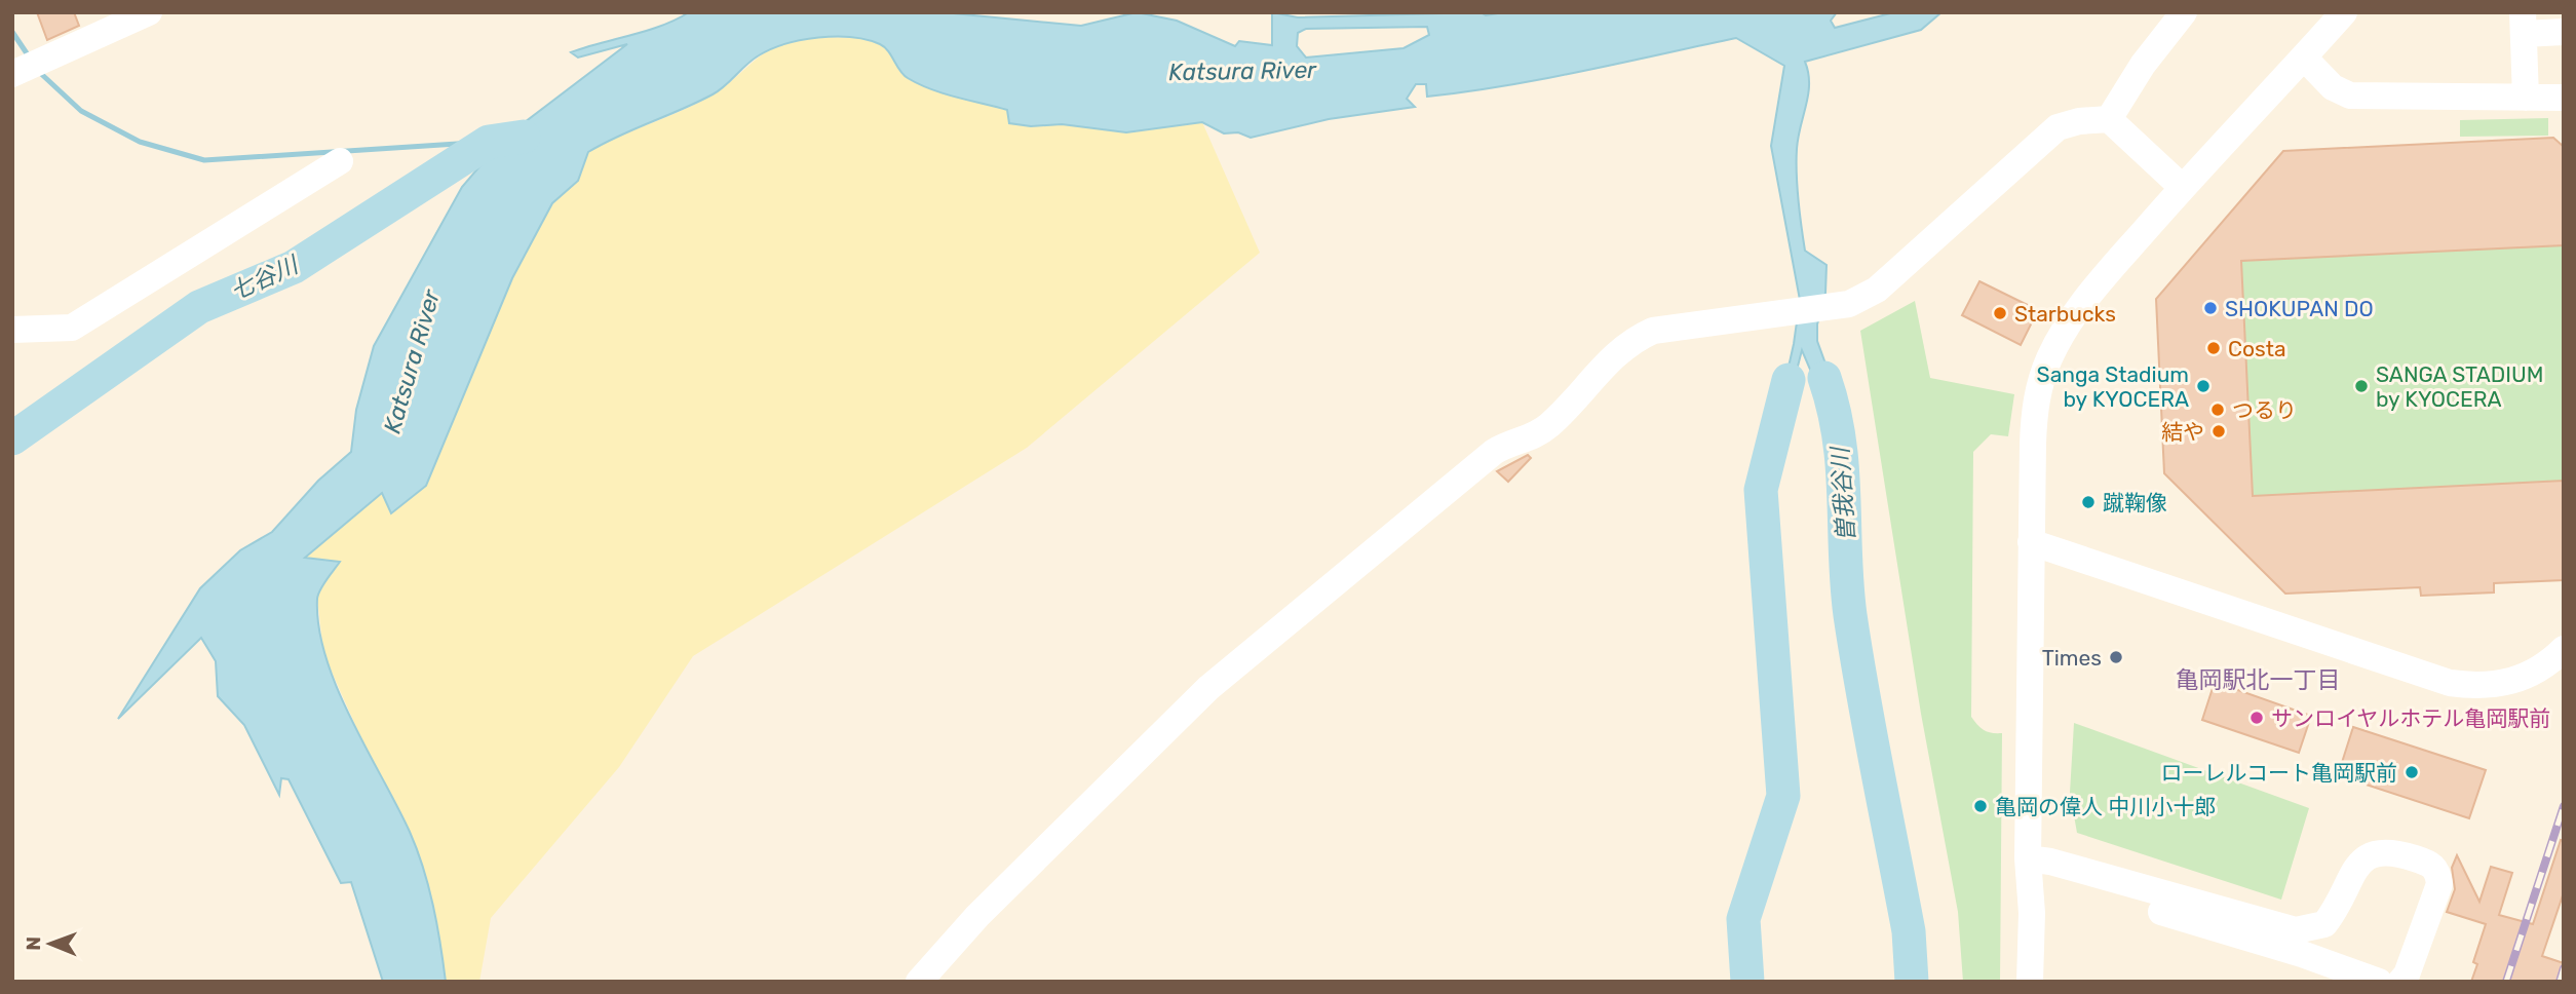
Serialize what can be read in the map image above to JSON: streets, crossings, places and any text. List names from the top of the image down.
{
  "districts": ["亀岡駅北一丁目"],
  "water": ["Katsura River", "七谷川", "曽我谷川"],
  "places": [
    "SHOKUPAN DO",
    "Starbucks",
    "Costa",
    "Sanga Stadium by KYOCERA",
    "SANGA STADIUM by KYOCERA",
    "つるり",
    "結や",
    "蹴鞠像",
    "Times",
    "サンロイヤルホテル亀岡駅前",
    "ローレルコート亀岡駅前",
    "亀岡の偉人 中川小十郎"
  ],
  "north": "left"
}
